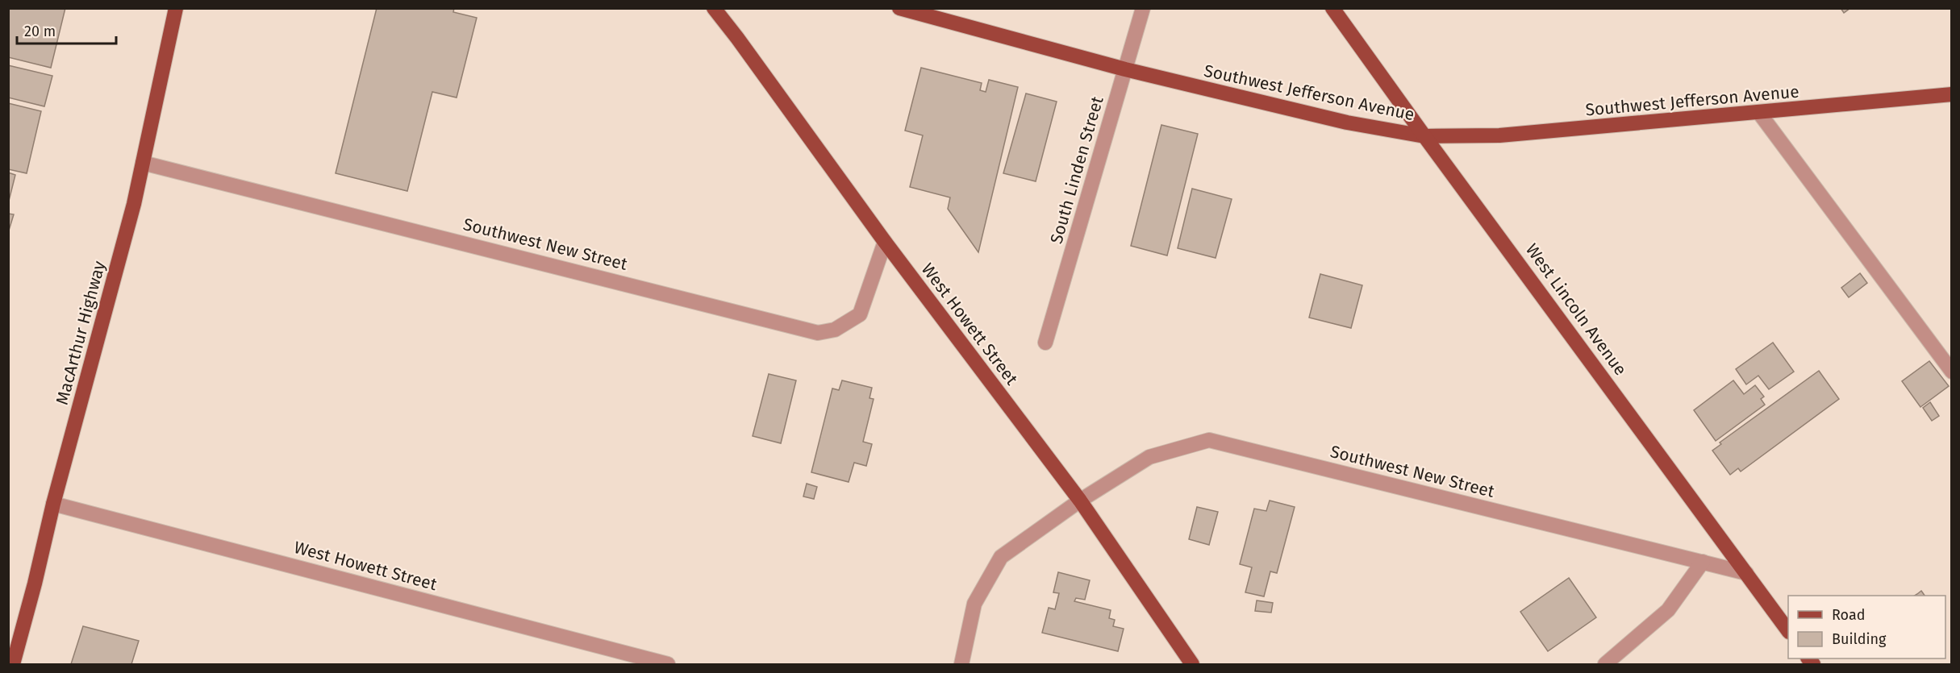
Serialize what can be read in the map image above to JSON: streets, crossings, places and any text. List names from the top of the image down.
{
  "streets": {
    "main road": [
      "Southwest Jefferson Avenue",
      "West Lincoln Avenue",
      "West Howett Street",
      "MacArthur Highway"
    ],
    "street": ["South Linden Street", "Southwest New Street"]
  },
  "crossings": [
    ["Southwest Jefferson Avenue", "South Linden Street"],
    ["Southwest Jefferson Avenue", "West Lincoln Avenue"],
    ["Southwest New Street", "West Lincoln Avenue"],
    ["Southwest New Street", "West Howett Street"],
    ["Southwest New Street", "MacArthur Highway"],
    ["West Howett Street", "MacArthur Highway"]
  ],
  "legend": ["Road", "Building"],
  "scale_bar": "20 m"
}
